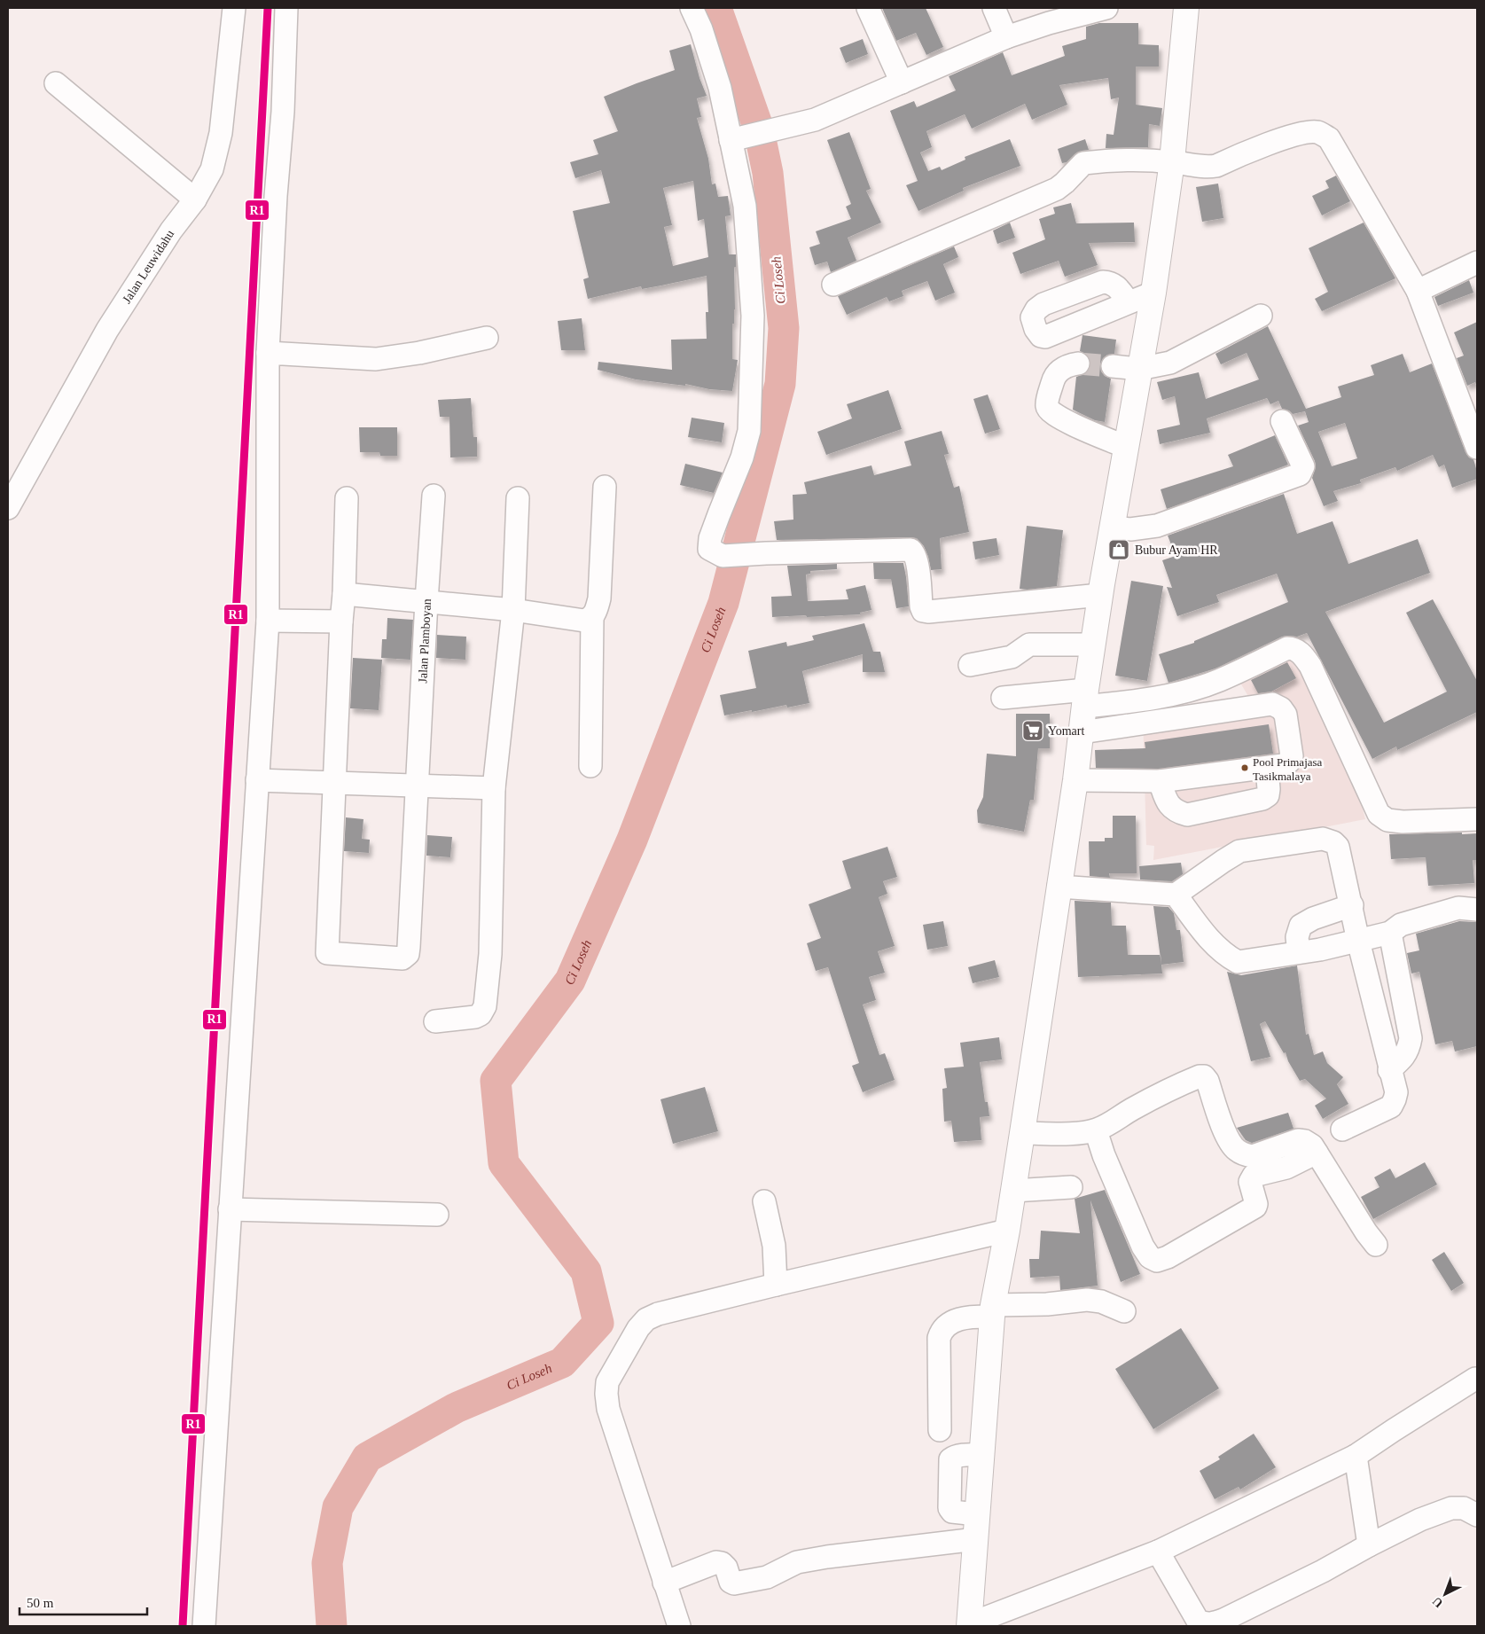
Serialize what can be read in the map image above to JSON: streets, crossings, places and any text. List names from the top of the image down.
{
  "streets": {
    "street": ["Jalan Leuwidahu", "Jalan Plamboyan"]
  },
  "water": ["Ci Loseh"],
  "places": {
    "shop": ["Bubur Ayam HR"],
    "supermarket": ["Yomart"],
    "other": ["Pool Primajasa Tasikmalaya"]
  },
  "lines": ["transit line R1"],
  "scale_bar": "50 m",
  "north": "bottom left"
}
